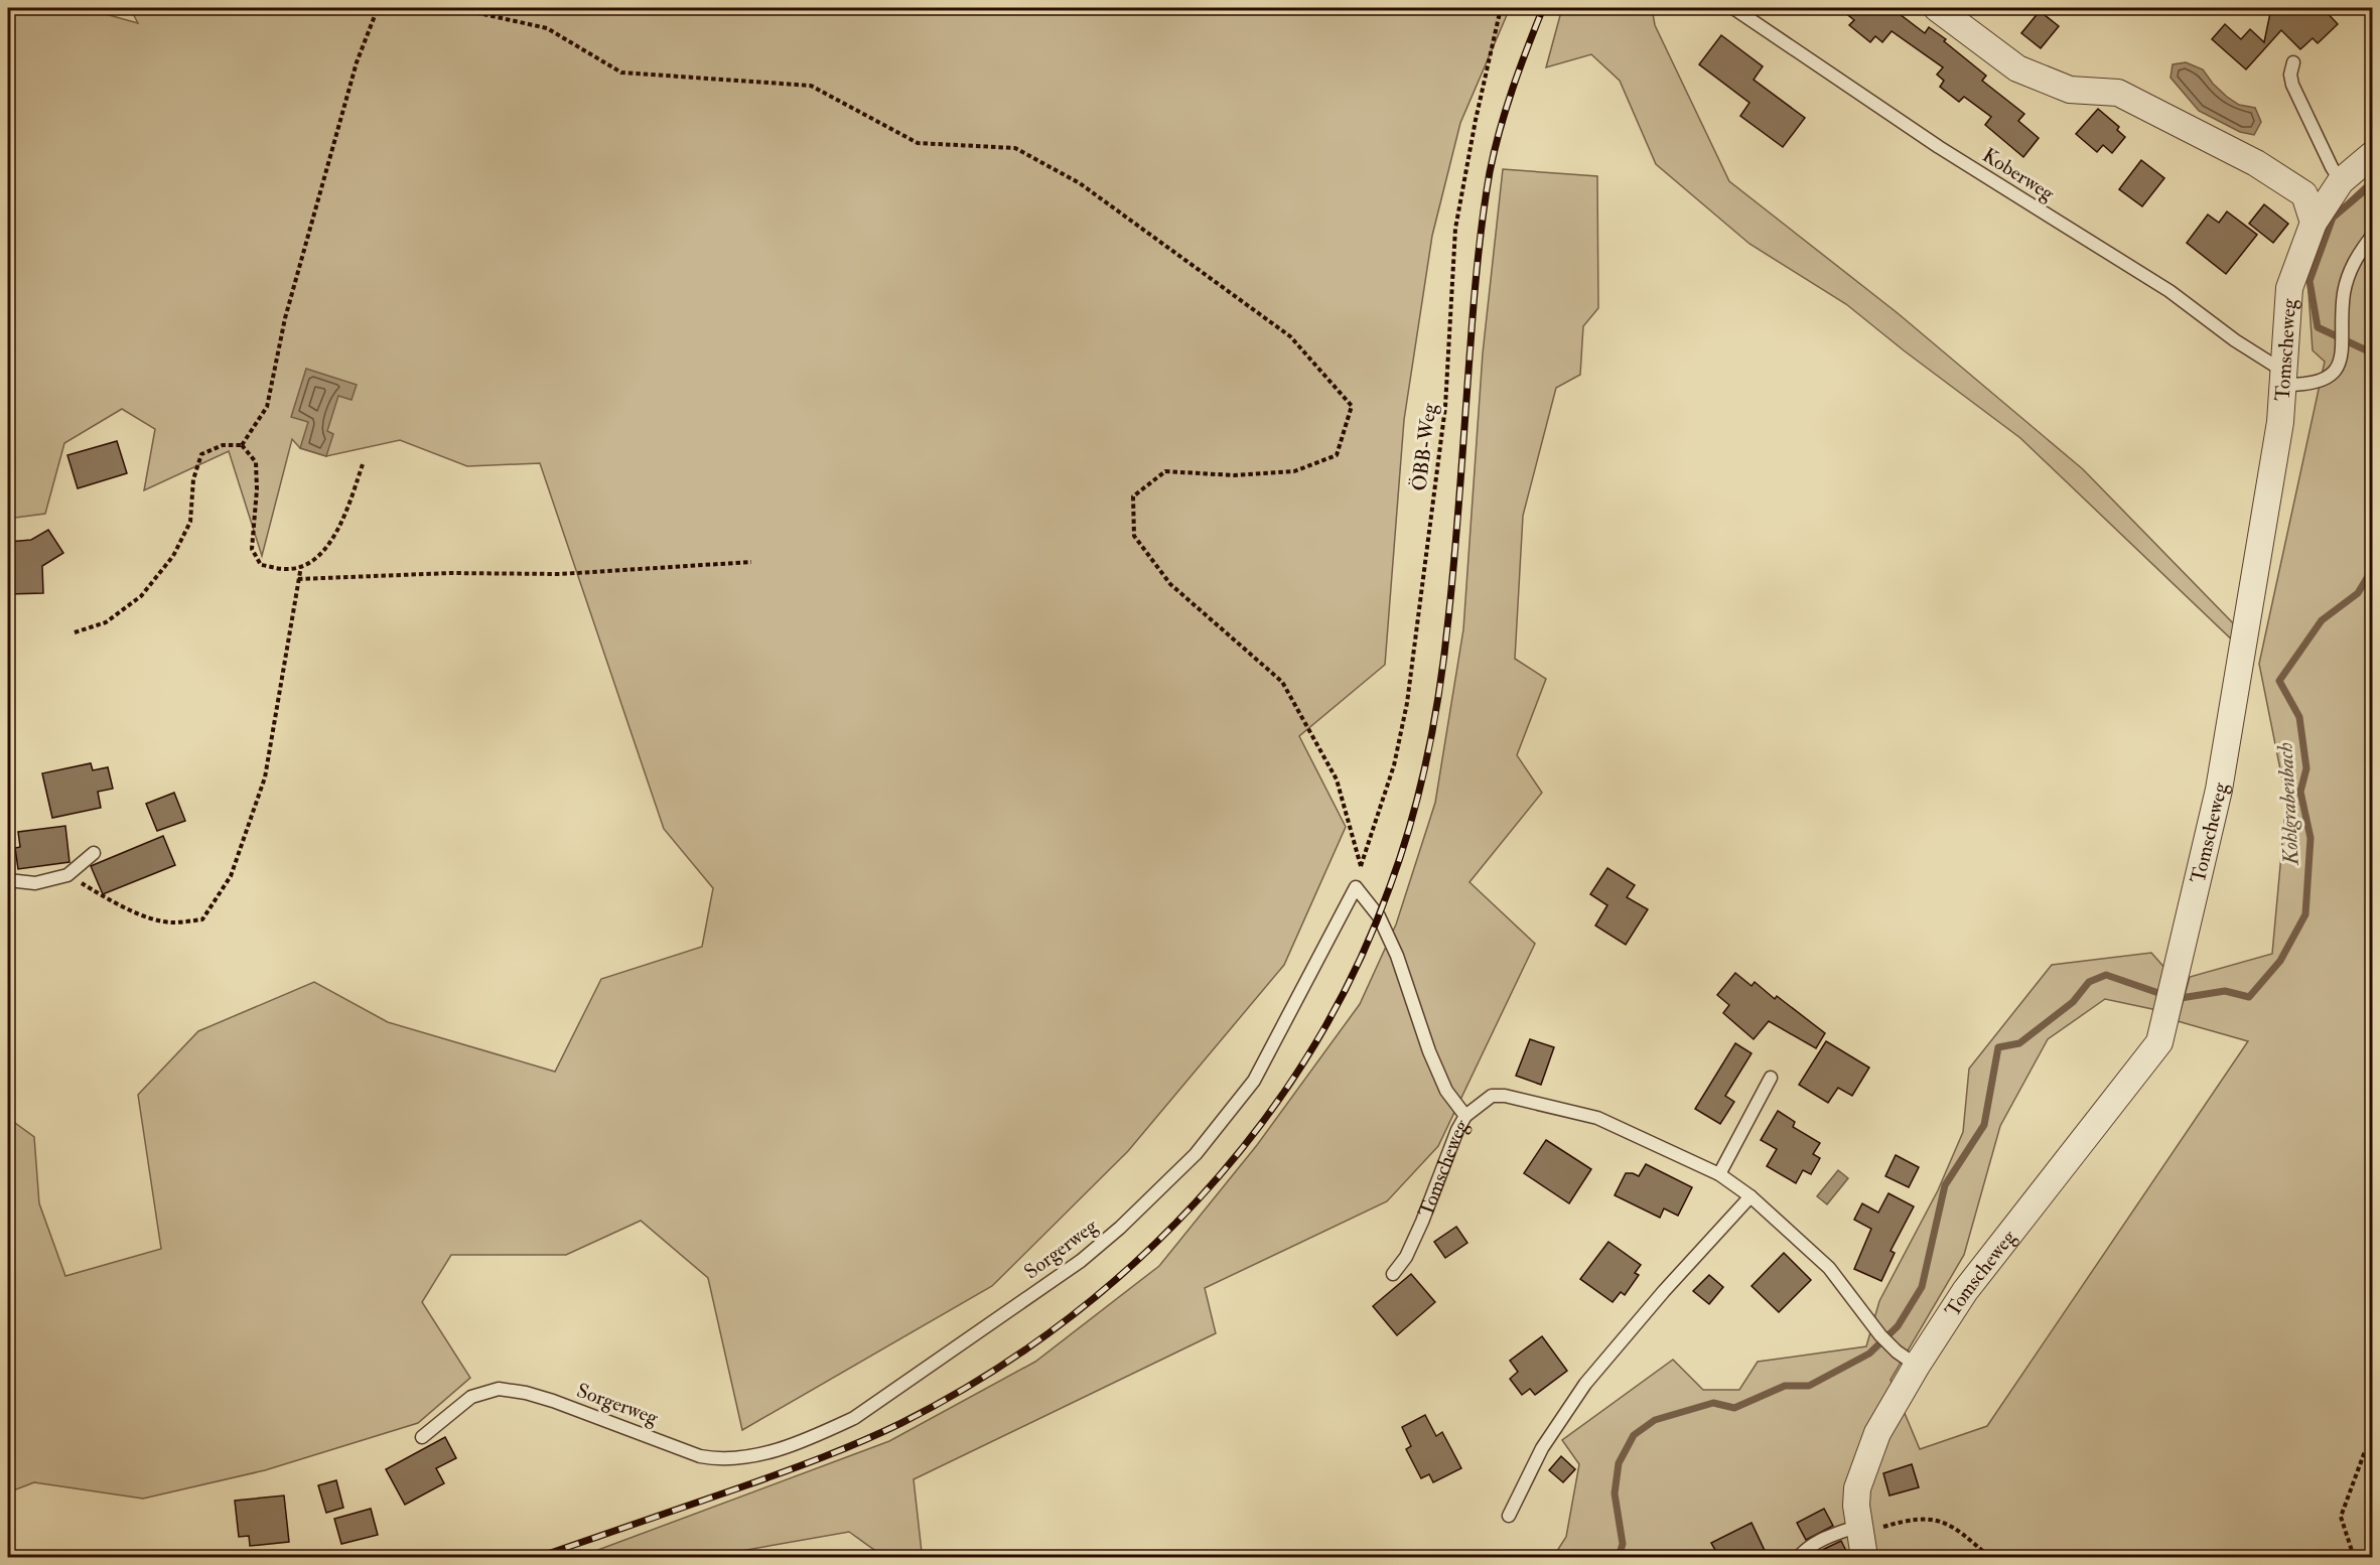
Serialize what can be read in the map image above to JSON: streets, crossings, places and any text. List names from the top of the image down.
{
  "streets": {
    "street": ["Tomscheweg"],
    "lane": ["Koberweg", "Sorgerweg"],
    "path": ["ÖBB-Weg"]
  },
  "crossings": [
    ["Koberweg", "Tomscheweg"],
    ["ÖBB-Weg", "Sorgerweg"]
  ],
  "water": ["Kohlgrabenbach"]
}
